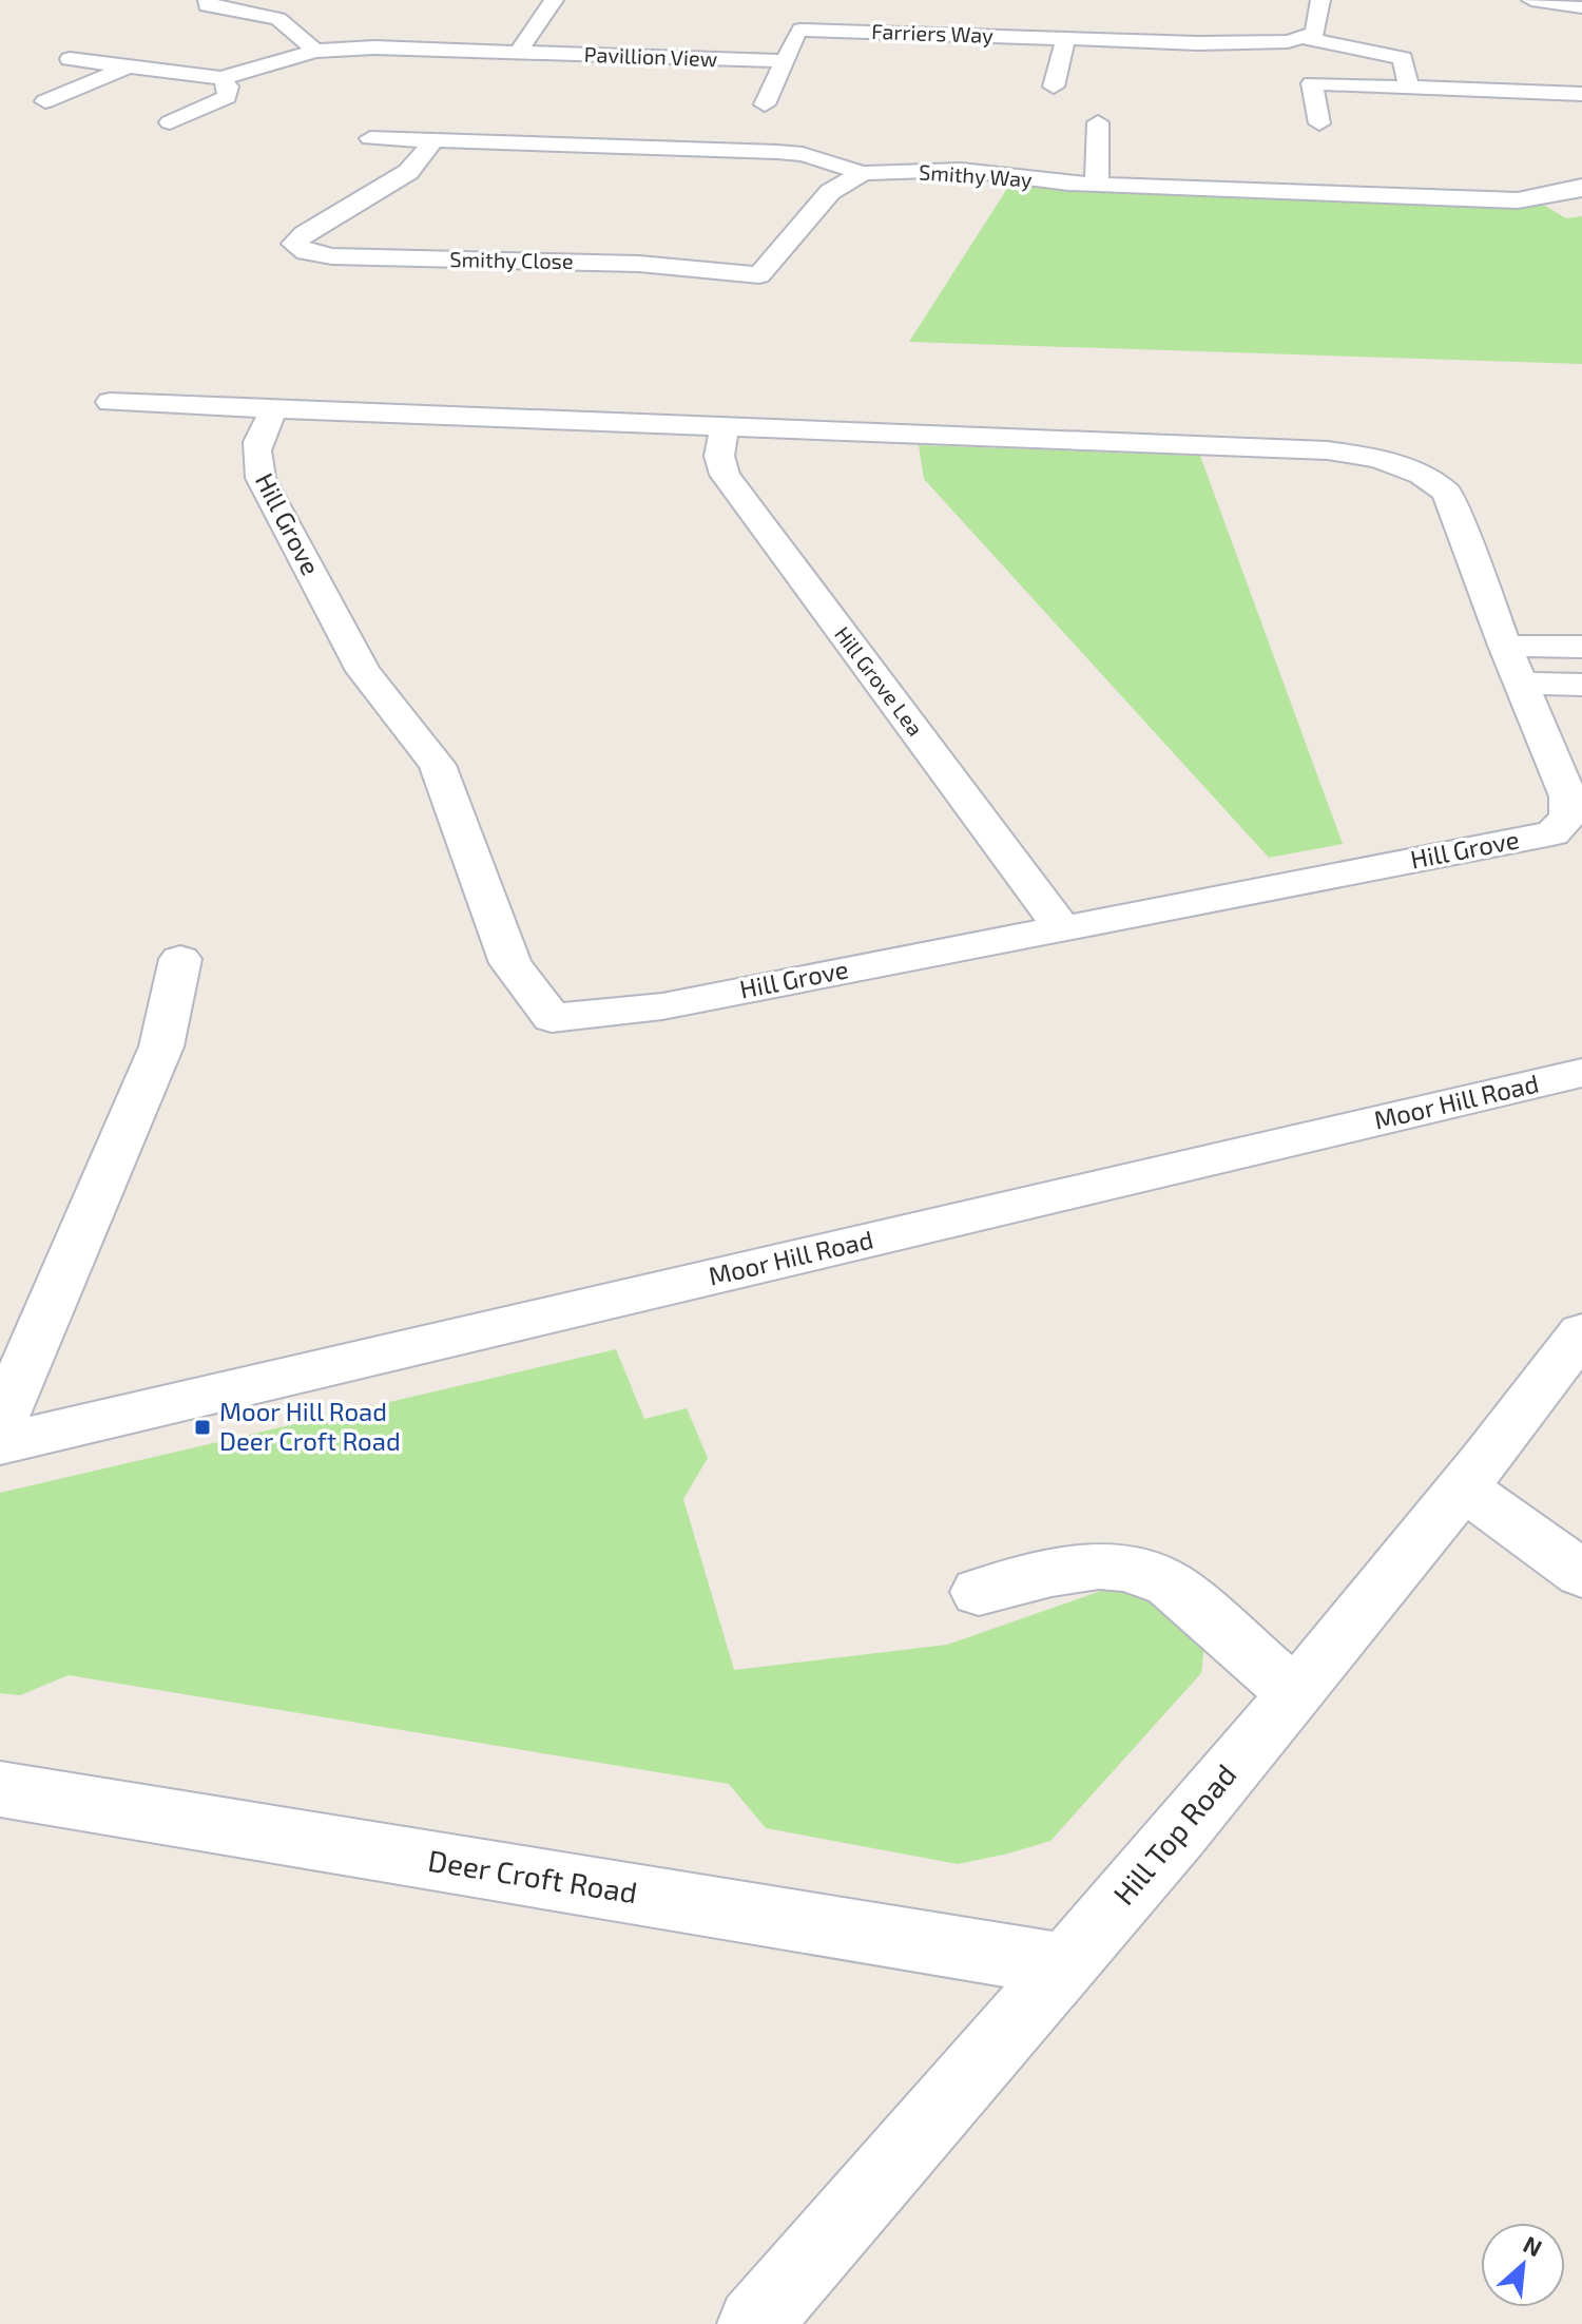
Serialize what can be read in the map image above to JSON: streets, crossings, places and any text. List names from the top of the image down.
{
  "streets": {
    "street": [
      "Farriers Way",
      "Pavillion View",
      "Smithy Way",
      "Smithy Close",
      "Hill Grove",
      "Hill Grove Lea",
      "Moor Hill Road",
      "Hill Top Road",
      "Deer Croft Road"
    ]
  },
  "crossings": [
    ["Farriers Way", "Pavillion View"],
    ["Smithy Way", "Smithy Close"],
    ["Hill Grove", "Hill Grove Lea"],
    ["Hill Top Road", "Deer Croft Road"]
  ],
  "places": {
    "transit": ["Moor Hill Road Deer Croft Road"]
  },
  "north": "top right"
}
